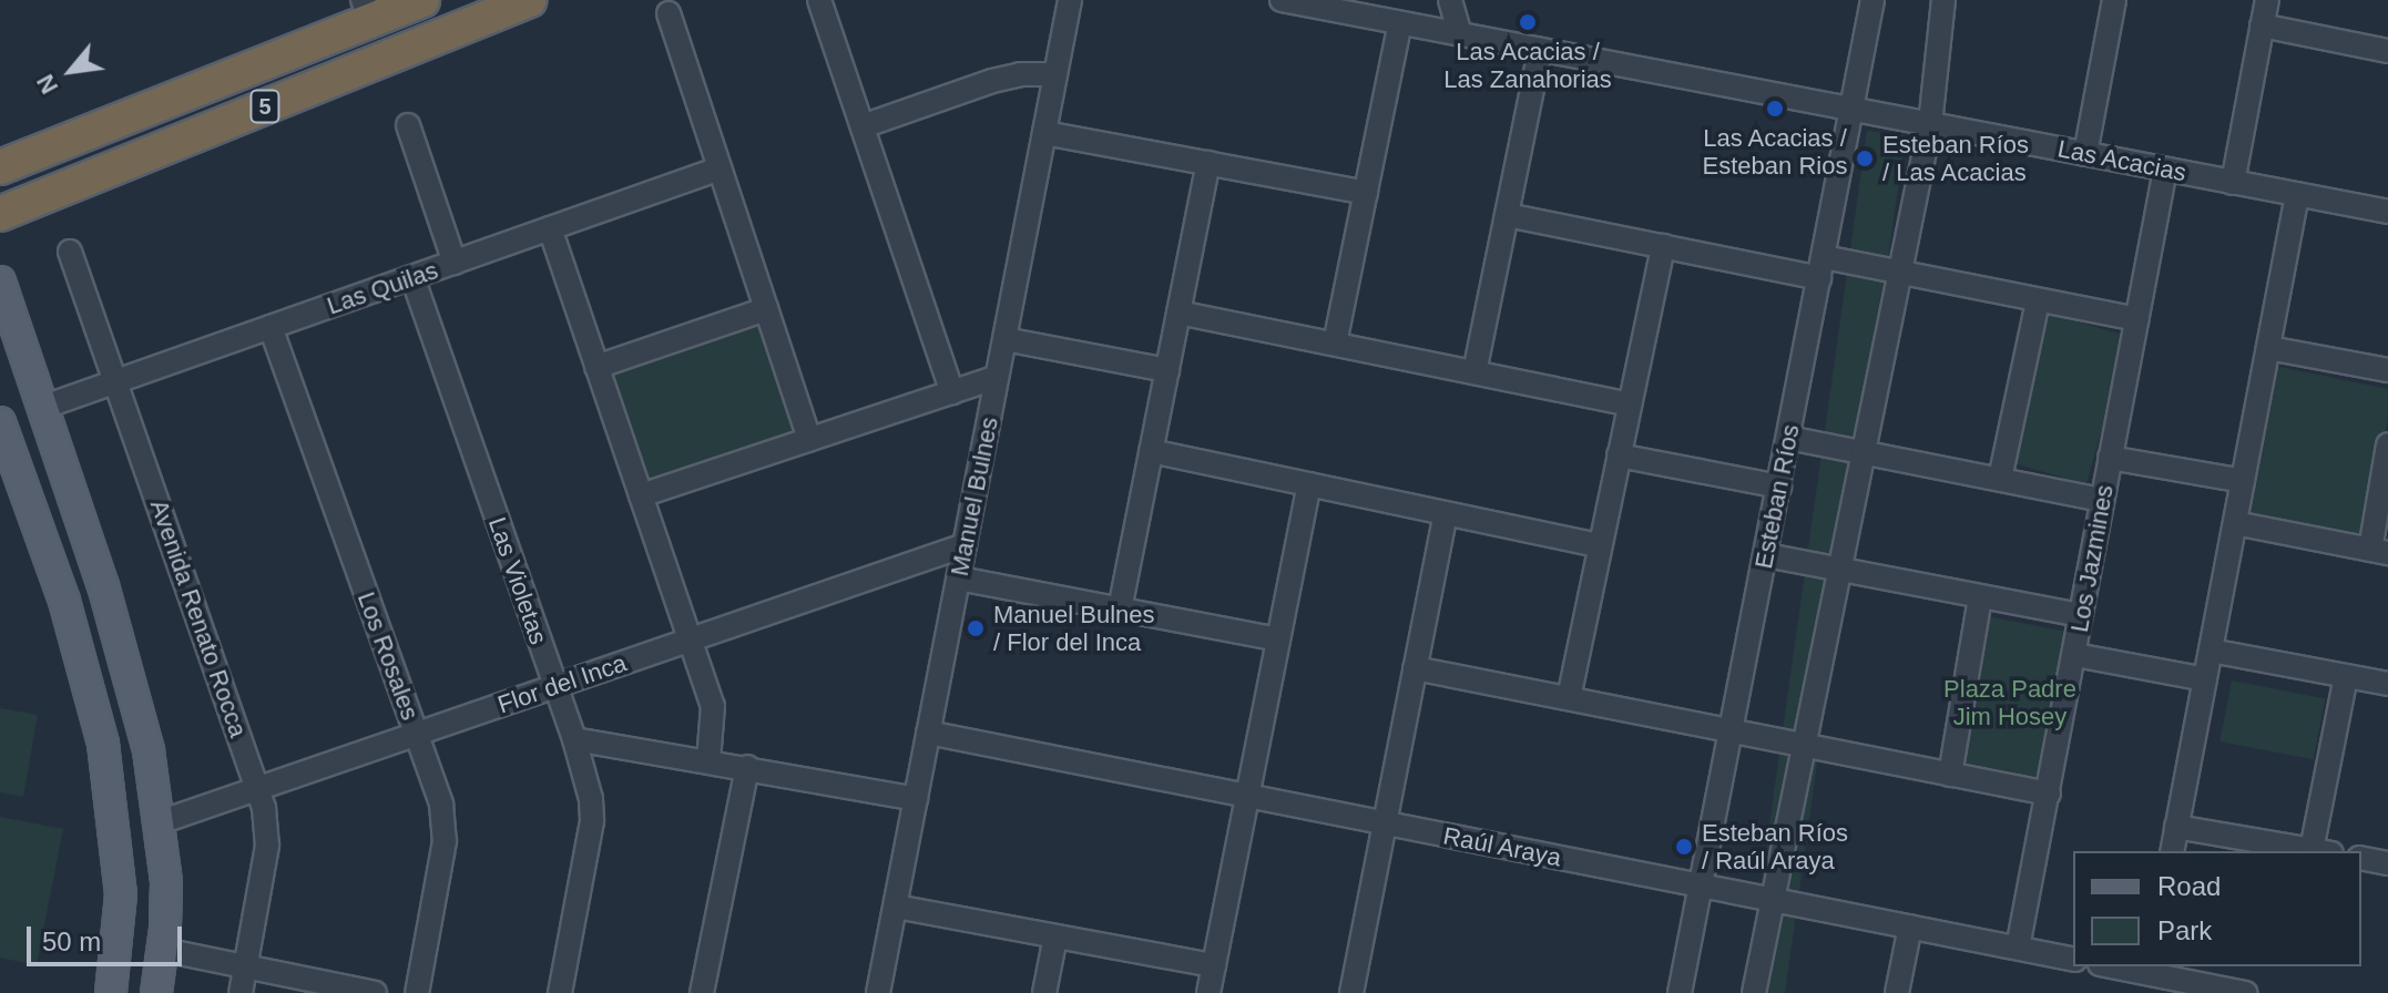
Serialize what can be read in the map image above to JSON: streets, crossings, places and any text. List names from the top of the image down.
{
  "streets": {
    "highway": ["5"],
    "street": [
      "Las Acacias",
      "Las Quilas",
      "Manuel Bulnes",
      "Esteban Ríos",
      "Los Jazmines",
      "Las Violetas",
      "Avenida Renato Rocca",
      "Los Rosales",
      "Flor del Inca",
      "Raúl Araya"
    ]
  },
  "crossings": [
    ["Las Acacias", "Esteban Ríos"],
    ["Las Acacias", "Los Jazmines"],
    ["Las Quilas", "Las Violetas"],
    ["Las Quilas", "Avenida Renato Rocca"],
    ["Las Quilas", "Los Rosales"],
    ["Manuel Bulnes", "Flor del Inca"],
    ["Manuel Bulnes", "Raúl Araya"],
    ["Esteban Ríos", "Raúl Araya"],
    ["Los Jazmines", "Raúl Araya"],
    ["Las Violetas", "Flor del Inca"],
    ["Avenida Renato Rocca", "Flor del Inca"],
    ["Los Rosales", "Flor del Inca"]
  ],
  "parks": ["Plaza Padre Jim Hosey"],
  "places": [
    "Las Acacias / Las Zanahorias",
    "Las Acacias / Esteban Rios",
    "Esteban Ríos / Las Acacias",
    "Manuel Bulnes / Flor del Inca",
    "Esteban Ríos / Raúl Araya"
  ],
  "legend": ["Road", "Park"],
  "scale_bar": "50 m",
  "north": "bottom left"
}
